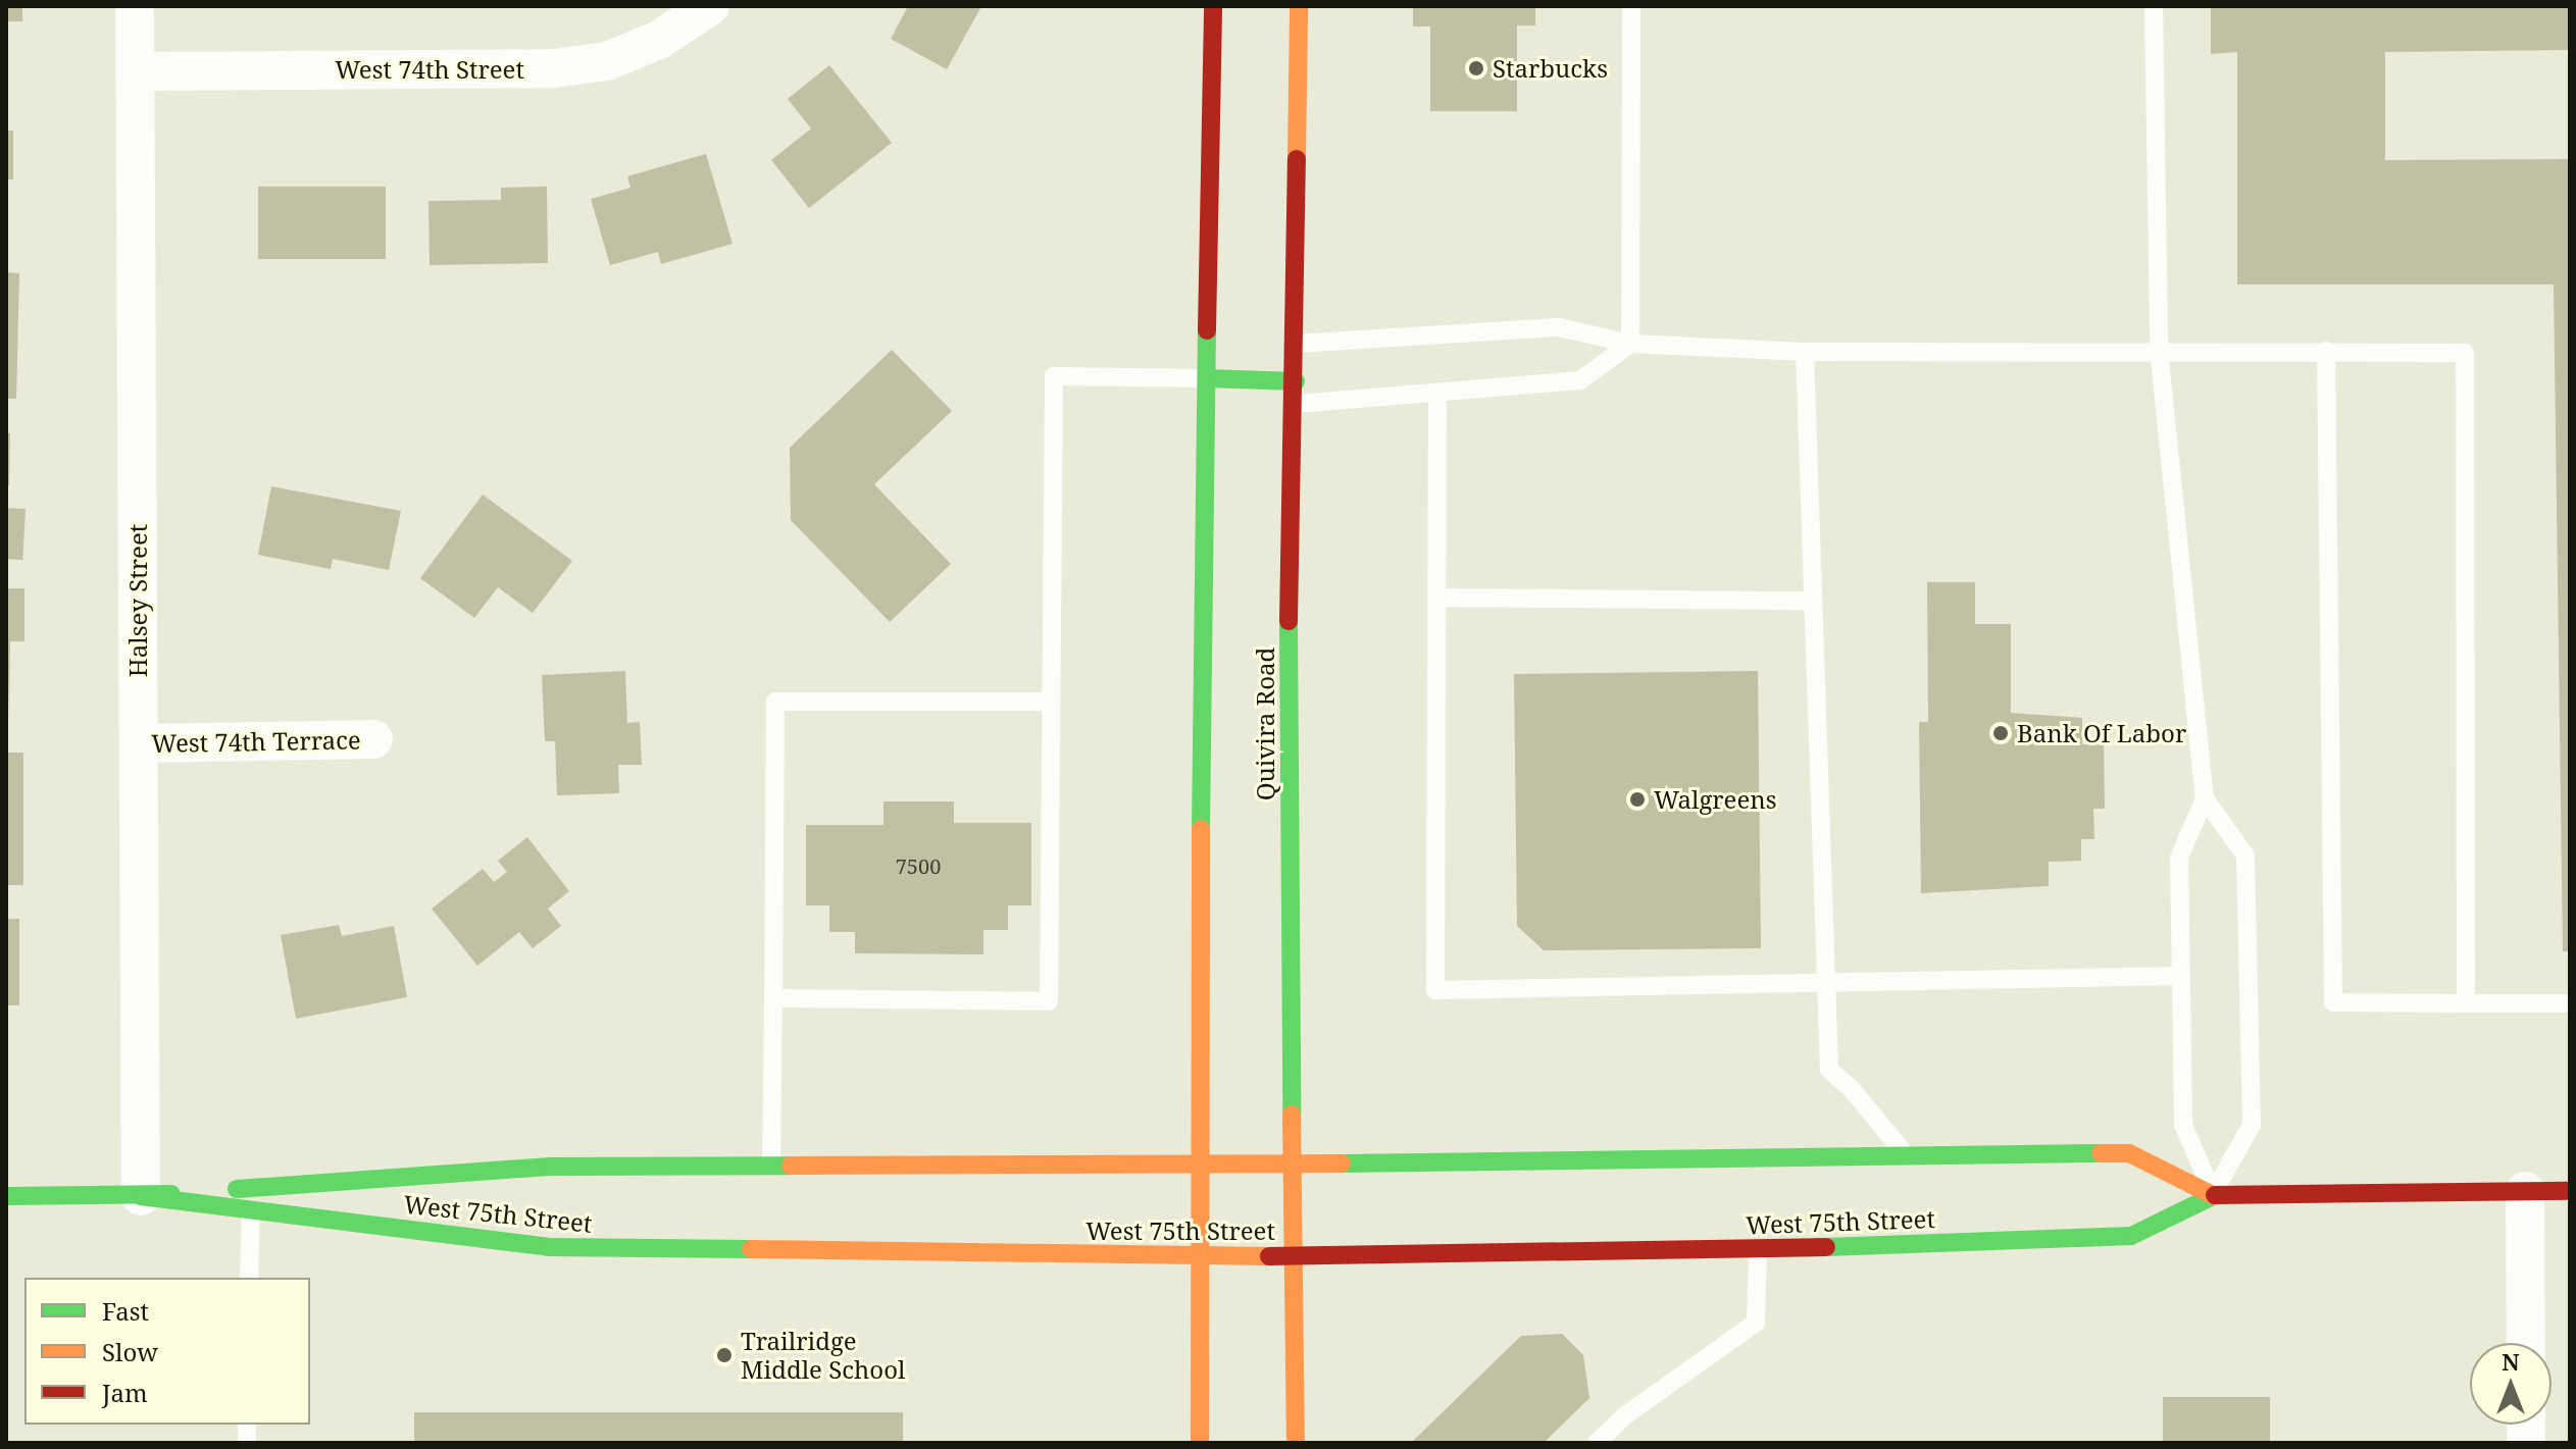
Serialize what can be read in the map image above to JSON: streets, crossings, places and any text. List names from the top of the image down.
{
  "streets": {
    "main road": ["Quivira Road", "West 75th Street"],
    "street": ["West 74th Street", "Halsey Street", "West 74th Terrace"]
  },
  "crossings": [
    ["West 74th Street", "Halsey Street"],
    ["Halsey Street", "West 74th Terrace"],
    ["Halsey Street", "West 75th Street"],
    ["Quivira Road", "West 75th Street"]
  ],
  "places": [
    "Starbucks",
    "Bank Of Labor",
    "Walgreens",
    "Trailridge Middle School"
  ],
  "house_numbers": ["7500"],
  "legend": ["Fast", "Slow", "Jam"],
  "north": "top"
}
